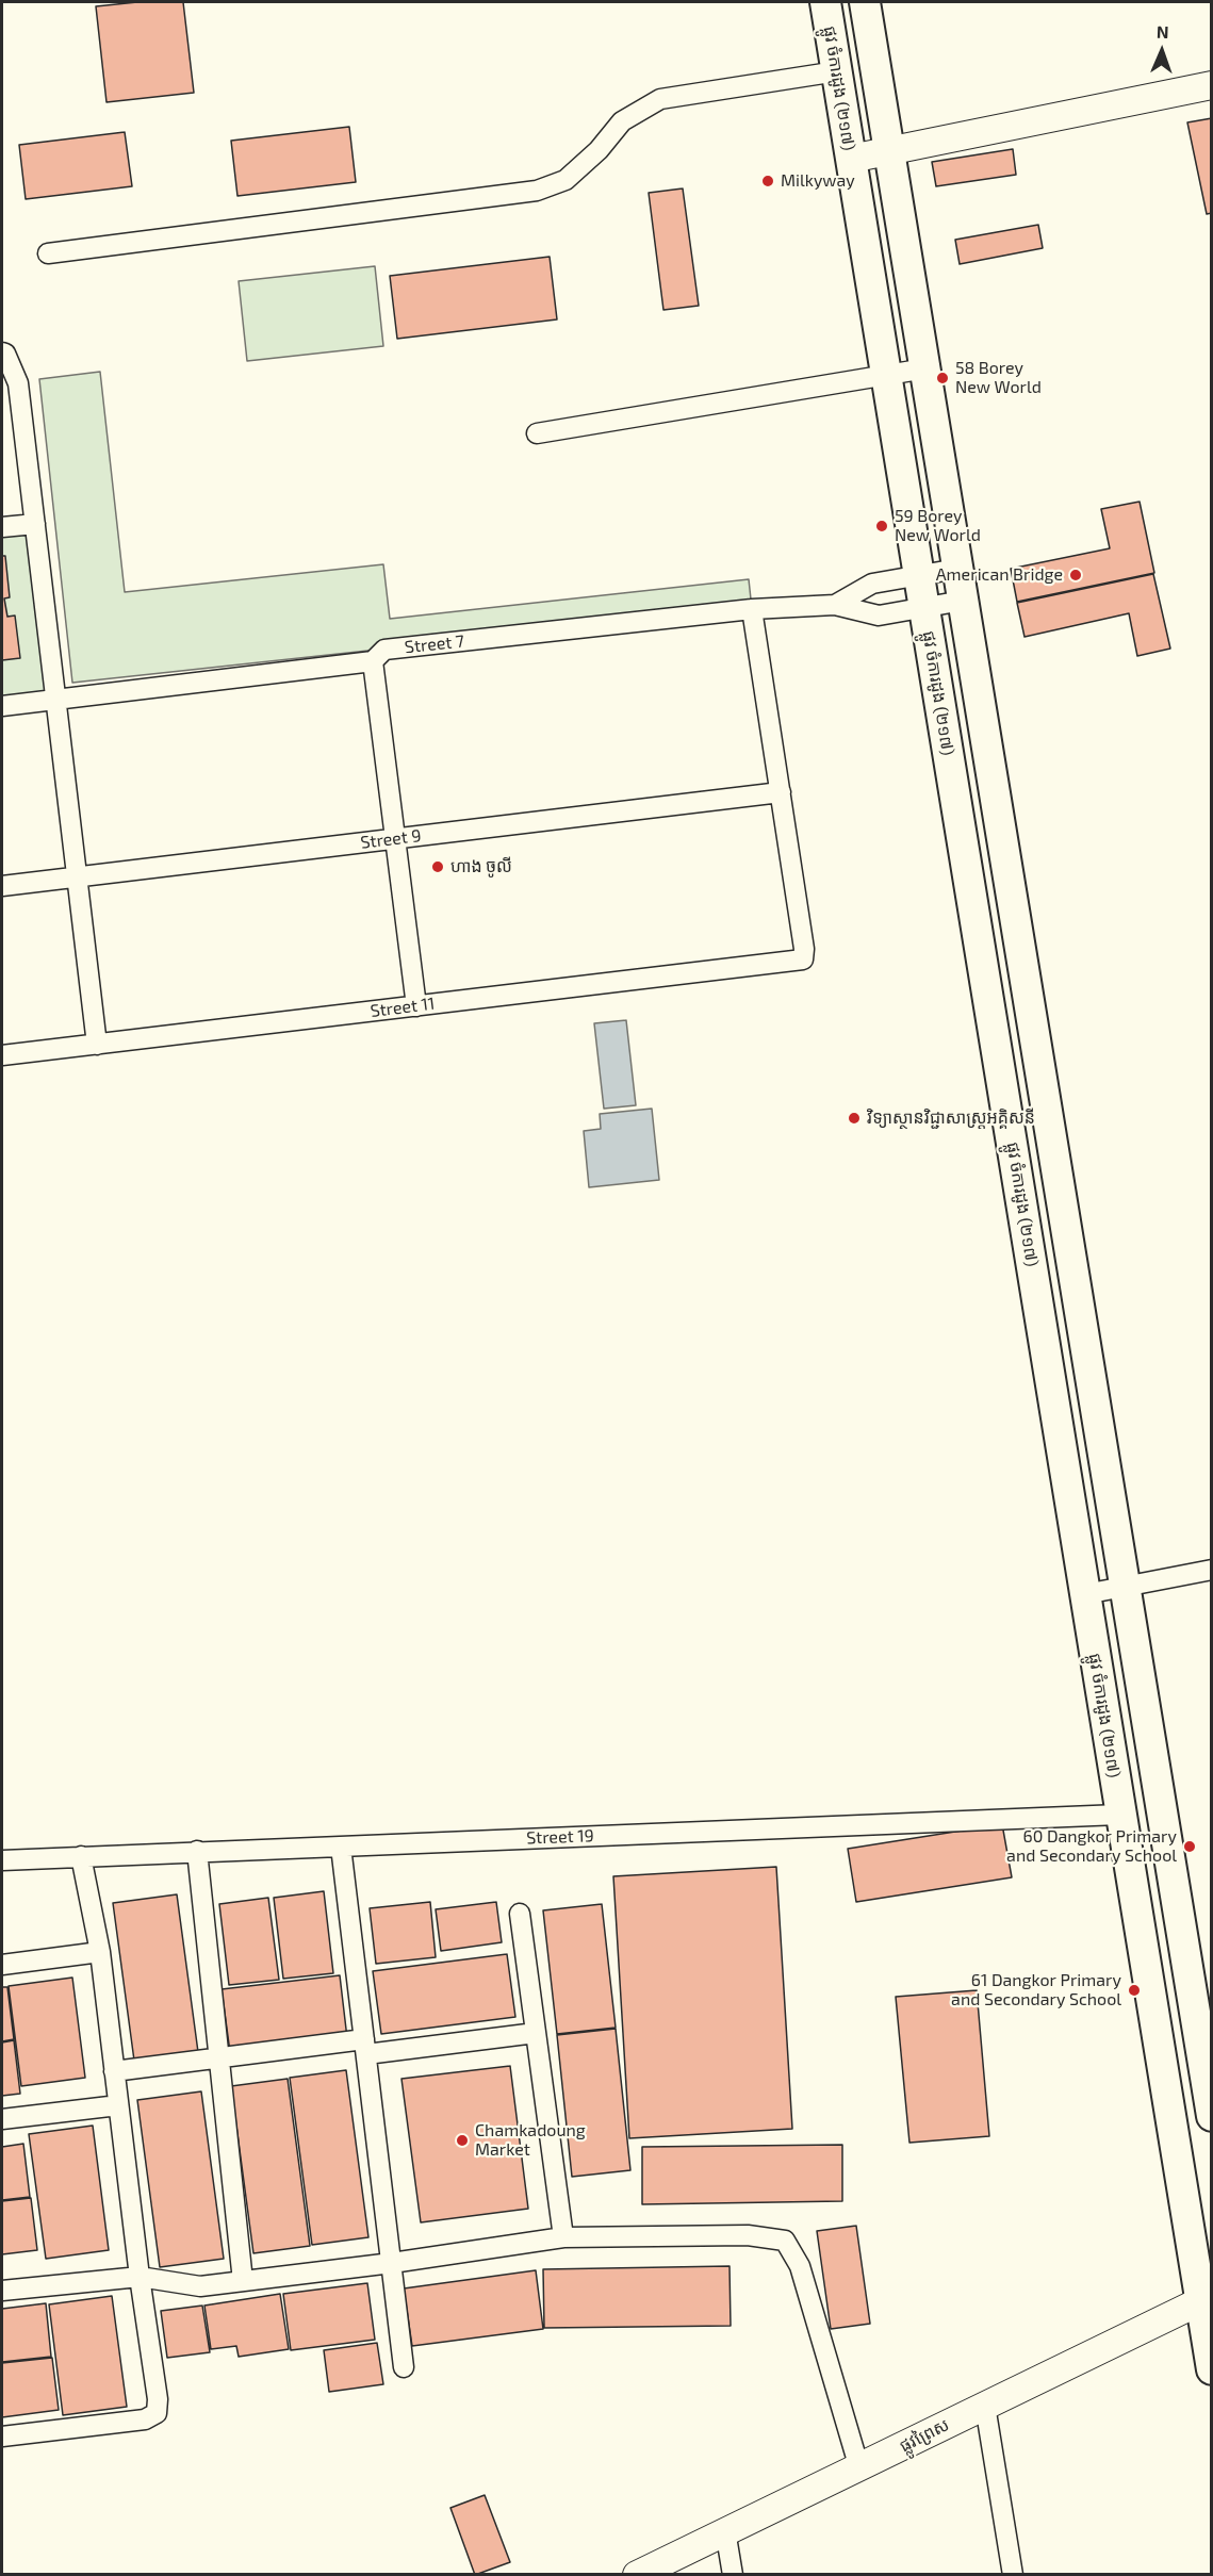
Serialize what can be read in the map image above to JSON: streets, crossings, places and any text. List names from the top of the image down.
{
  "streets": {
    "main road": ["ផ្លូវ ចំការដូង (២១៧)", "ផ្លូវព្រៃស"],
    "street": [
      "Street 7",
      "Street 9",
      "Street 11",
      "Street 19"
    ]
  },
  "crossings": [
    ["ផ្លូវ ចំការដូង (២១៧)", "Street 7"],
    ["ផ្លូវ ចំការដូង (២១៧)", "Street 19"],
    ["ផ្លូវ ចំការដូង (២១៧)", "ផ្លូវព្រៃស"],
    ["Street 9", "Street 11"]
  ],
  "places": [
    "Milkyway",
    "58 Borey New World",
    "59 Borey New World",
    "American Bridge",
    "ហាង ចូលី",
    "វិទ្យាស្ថានវិជ្ជាសាស្រ្តអគ្គិសនី",
    "60 Dangkor Primary and Secondary School",
    "61 Dangkor Primary and Secondary School",
    "Chamkadoung Market"
  ],
  "north": "top"
}
